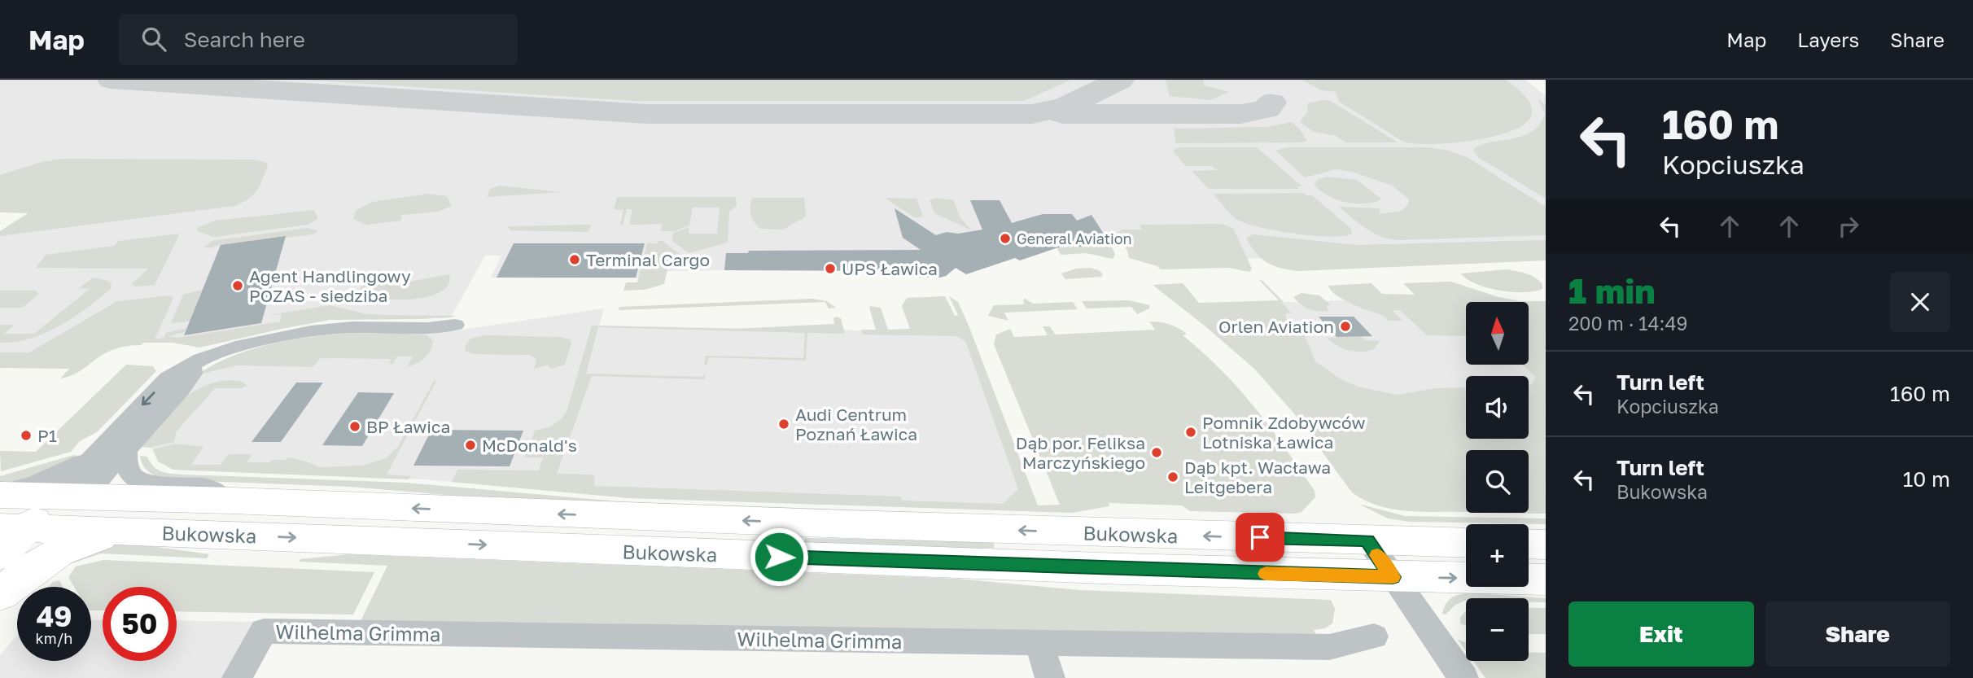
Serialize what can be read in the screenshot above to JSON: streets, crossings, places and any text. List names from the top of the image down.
{
  "streets": {
    "main road": ["Bukowska"],
    "street": ["Wilhelma Grimma"]
  },
  "places": [
    "General Aviation",
    "Terminal Cargo",
    "UPS Ławica",
    "Agent Handlingowy POZAS - siedziba",
    "Orlen Aviation",
    "Audi Centrum Poznań Ławica",
    "BP Ławica",
    "Pomnik Zdobywców Lotniska Ławica",
    "P1",
    "McDonald's",
    "Dąb por. Feliksa Marczyńskiego",
    "Dąb kpt. Wacława Leitgebera"
  ],
  "north": "top",
  "page": {
    "header": "Map",
    "search": "Search here",
    "nav": ["Map", "Layers", "Share"],
    "turn": ["160 m", "Kopciuszka"],
    "heading": ["1 min", "200 m · 14:49"],
    "map_buttons": ["+", "−"],
    "list": [
      {
        "name": "Turn left",
        "note": "Kopciuszka",
        "value": "160 m"
      },
      {
        "name": "Turn left",
        "note": "Bukowska",
        "value": "10 m"
      }
    ],
    "speed": "49 km/h",
    "limit": "50",
    "buttons": ["Exit", "Share"]
  }
}
